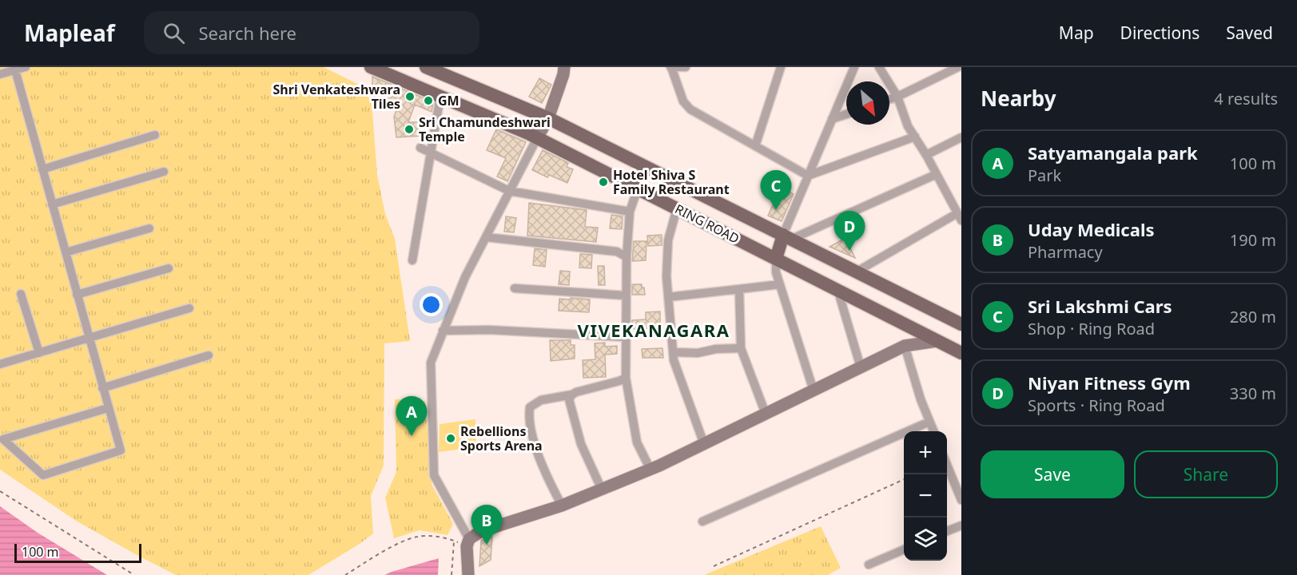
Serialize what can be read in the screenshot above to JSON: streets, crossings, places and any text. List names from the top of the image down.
{
  "streets": {
    "main road": ["RING ROAD"]
  },
  "districts": ["VIVEKANAGARA"],
  "places": [
    "Shri Venkateshwara Tiles",
    "GM",
    "Sri Chamundeshwari Temple",
    "Hotel Shiva S Family Restaurant",
    "Rebellions Sports Arena"
  ],
  "scale_bar": "100 m",
  "north": "bottom right",
  "page": {
    "header": "Mapleaf",
    "search": "Search here",
    "nav": ["Map", "Directions", "Saved"],
    "heading": ["Nearby", "4 results"],
    "list": [
      {
        "mark": "A",
        "name": "Satyamangala park",
        "note": "Park",
        "value": "100 m"
      },
      {
        "mark": "B",
        "name": "Uday Medicals",
        "note": "Pharmacy",
        "value": "190 m"
      },
      {
        "mark": "C",
        "name": "Sri Lakshmi Cars",
        "note": "Shop · Ring Road",
        "value": "280 m"
      },
      {
        "mark": "D",
        "name": "Niyan Fitness Gym",
        "note": "Sports · Ring Road",
        "value": "330 m"
      }
    ],
    "pins": [
      "C",
      "D",
      "A",
      "B"
    ],
    "map_buttons": ["+", "−"],
    "buttons": ["Save", "Share"],
    "scale": "100 m"
  }
}
